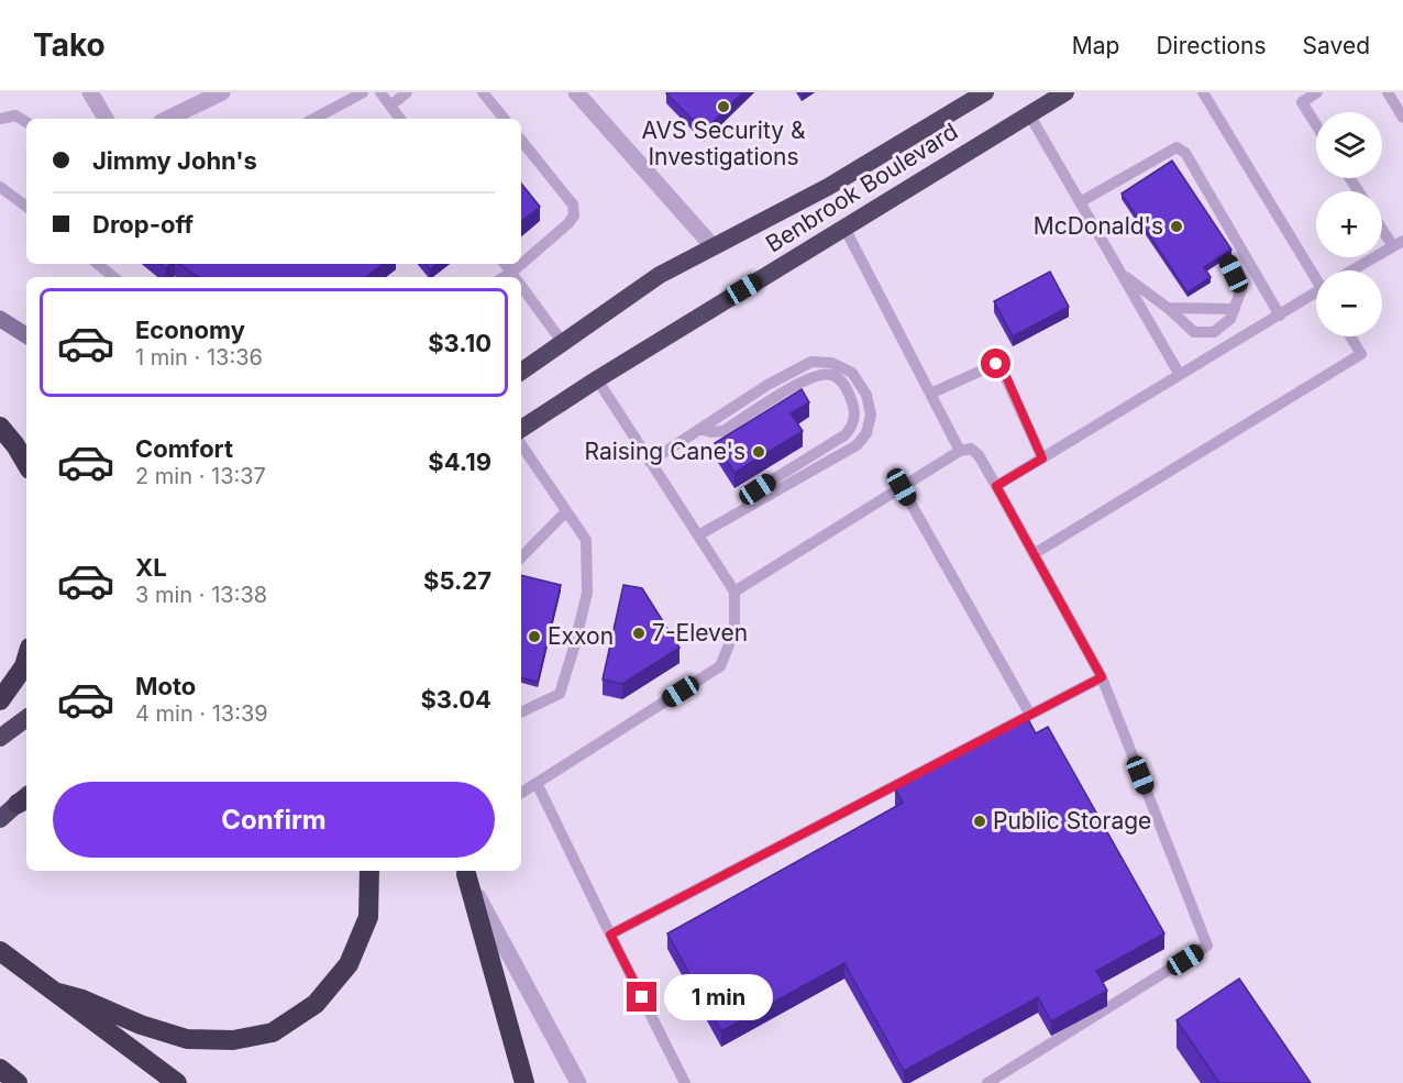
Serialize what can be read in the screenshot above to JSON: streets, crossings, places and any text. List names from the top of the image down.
{
  "streets": {
    "highway": ["Benbrook Boulevard"]
  },
  "places": [
    "AVS Security & Investigations",
    "McDonald's",
    "Raising Cane's",
    "7-Eleven",
    "Exxon",
    "Public Storage"
  ],
  "page": {
    "header": "Tako",
    "nav": ["Map", "Directions", "Saved"],
    "map_buttons": ["+", "−"],
    "banner": ["Jimmy John's", "Drop-off"],
    "list": [
      {
        "name": "Economy",
        "note": "1 min · 13:36",
        "value": "$3.10"
      },
      {
        "name": "Comfort",
        "note": "2 min · 13:37",
        "value": "$4.19"
      },
      {
        "name": "XL",
        "note": "3 min · 13:38",
        "value": "$5.27"
      },
      {
        "name": "Moto",
        "note": "4 min · 13:39",
        "value": "$3.04"
      }
    ],
    "buttons": "Confirm",
    "bubble": "1 min"
  }
}
